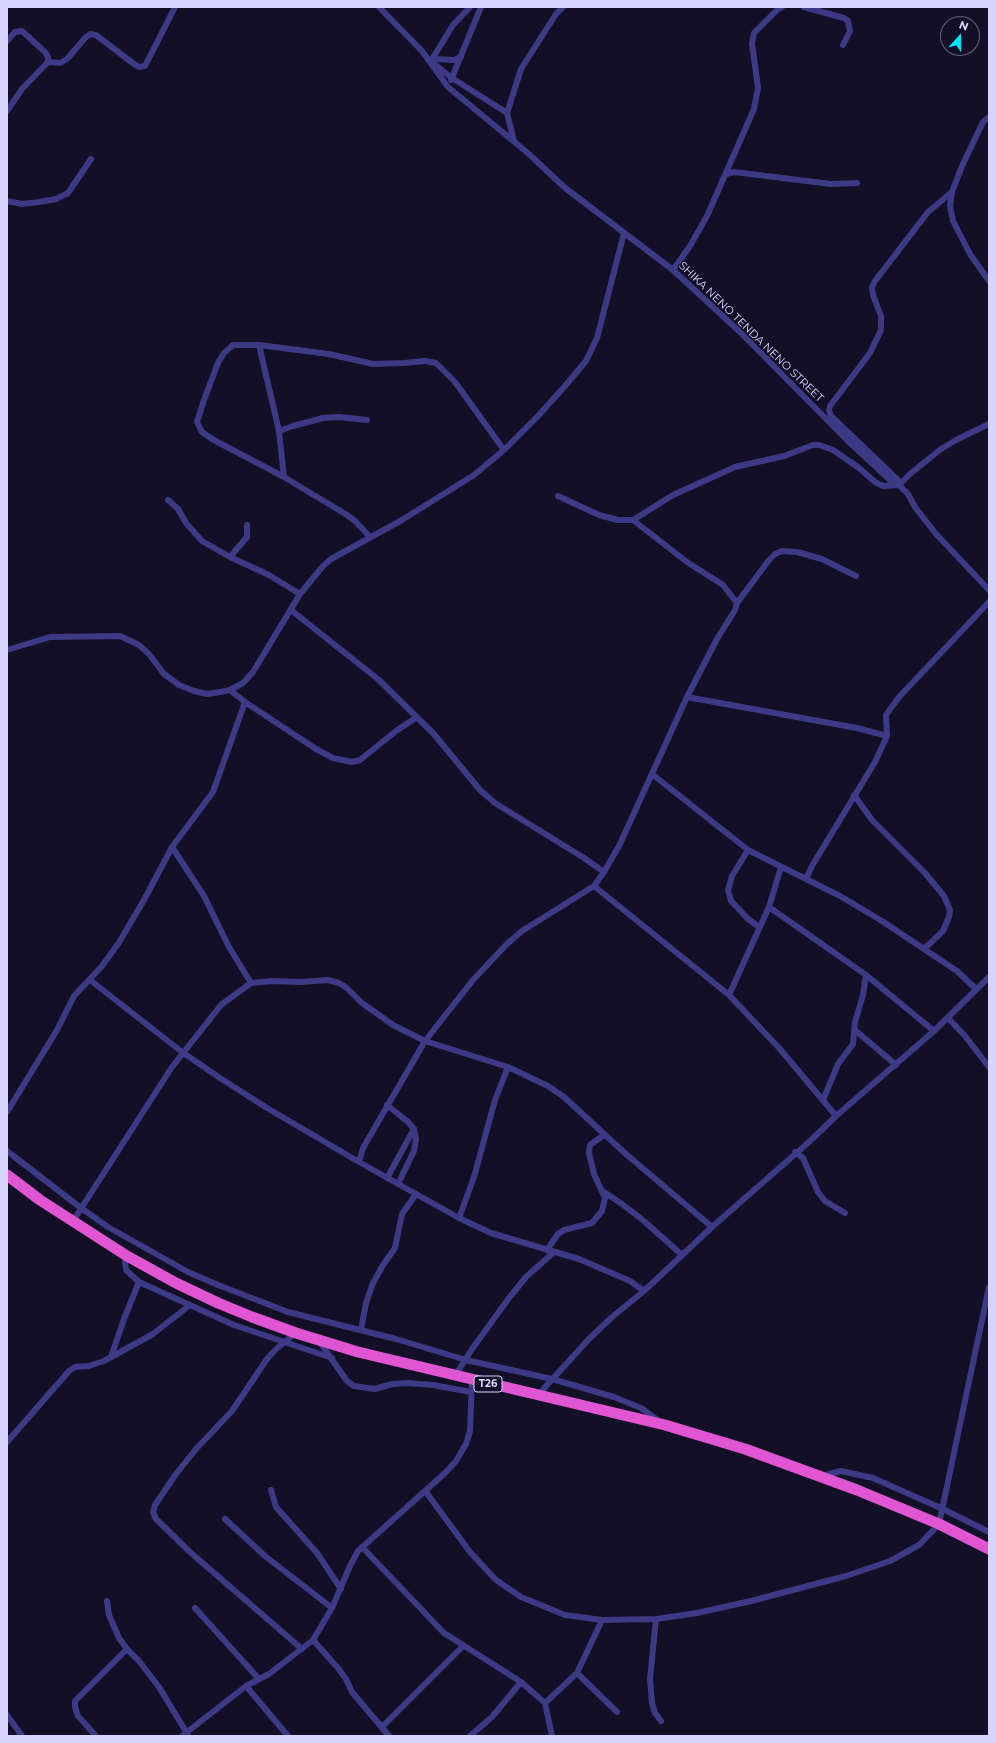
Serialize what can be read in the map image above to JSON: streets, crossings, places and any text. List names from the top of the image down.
{
  "streets": {
    "highway": ["T26"],
    "street": ["SHIKA NENO TENDA NENO STREET"]
  },
  "north": "top"
}
